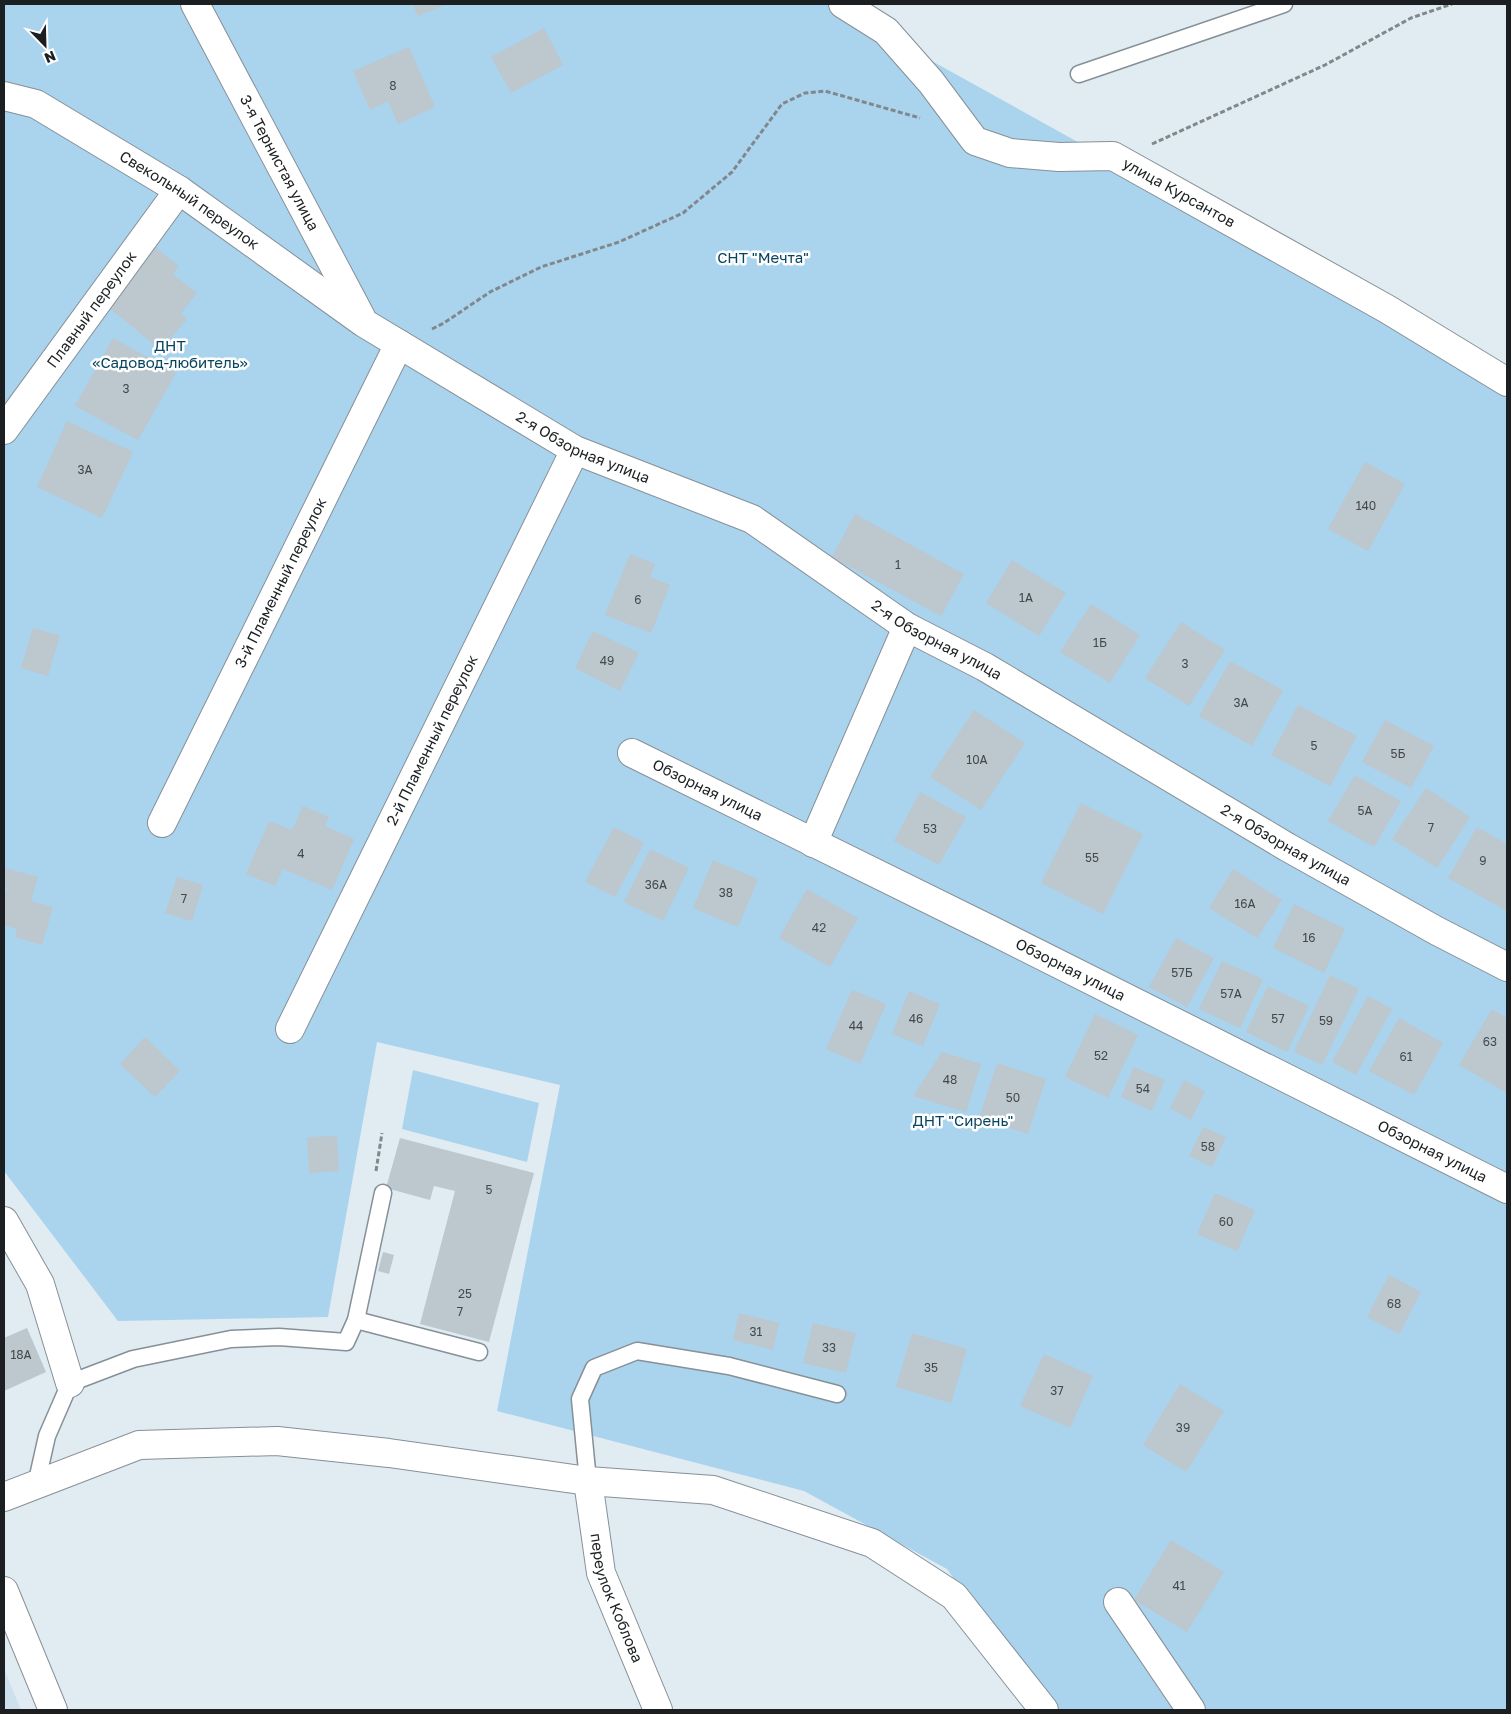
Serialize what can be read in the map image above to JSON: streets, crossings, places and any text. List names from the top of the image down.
{
  "streets": {
    "street": [
      "3-я Тернистая улица",
      "улица Курсантов",
      "Свекольный переулок",
      "Плавный переулок",
      "2-я Обзорная улица",
      "3-й Пламенный переулок",
      "2-й Пламенный переулок",
      "Обзорная улица",
      "переулок Коблова"
    ]
  },
  "crossings": [
    ["3-я Тернистая улица", "Свекольный переулок"],
    ["3-я Тернистая улица", "2-я Обзорная улица"],
    ["Свекольный переулок", "Плавный переулок"],
    ["Свекольный переулок", "2-я Обзорная улица"],
    ["2-я Обзорная улица", "3-й Пламенный переулок"],
    ["2-я Обзорная улица", "2-й Пламенный переулок"]
  ],
  "parks": ["СНТ \"Мечта\"", "ДНТ «Садовод-любитель»", "ДНТ \"Сирень\""],
  "house_numbers": [
    "8",
    "3",
    "3А",
    "140",
    "1",
    "1А",
    "6",
    "1Б",
    "49",
    "3",
    "3А",
    "5",
    "5Б",
    "10А",
    "5А",
    "7",
    "53",
    "4",
    "55",
    "9",
    "36А",
    "38",
    "7",
    "16А",
    "42",
    "16",
    "57Б",
    "57А",
    "46",
    "57",
    "59",
    "44",
    "63",
    "52",
    "61",
    "48",
    "54",
    "50",
    "58",
    "5",
    "60",
    "25",
    "68",
    "7",
    "31",
    "33",
    "18А",
    "35",
    "37",
    "39",
    "41"
  ],
  "north": "bottom right"
}
